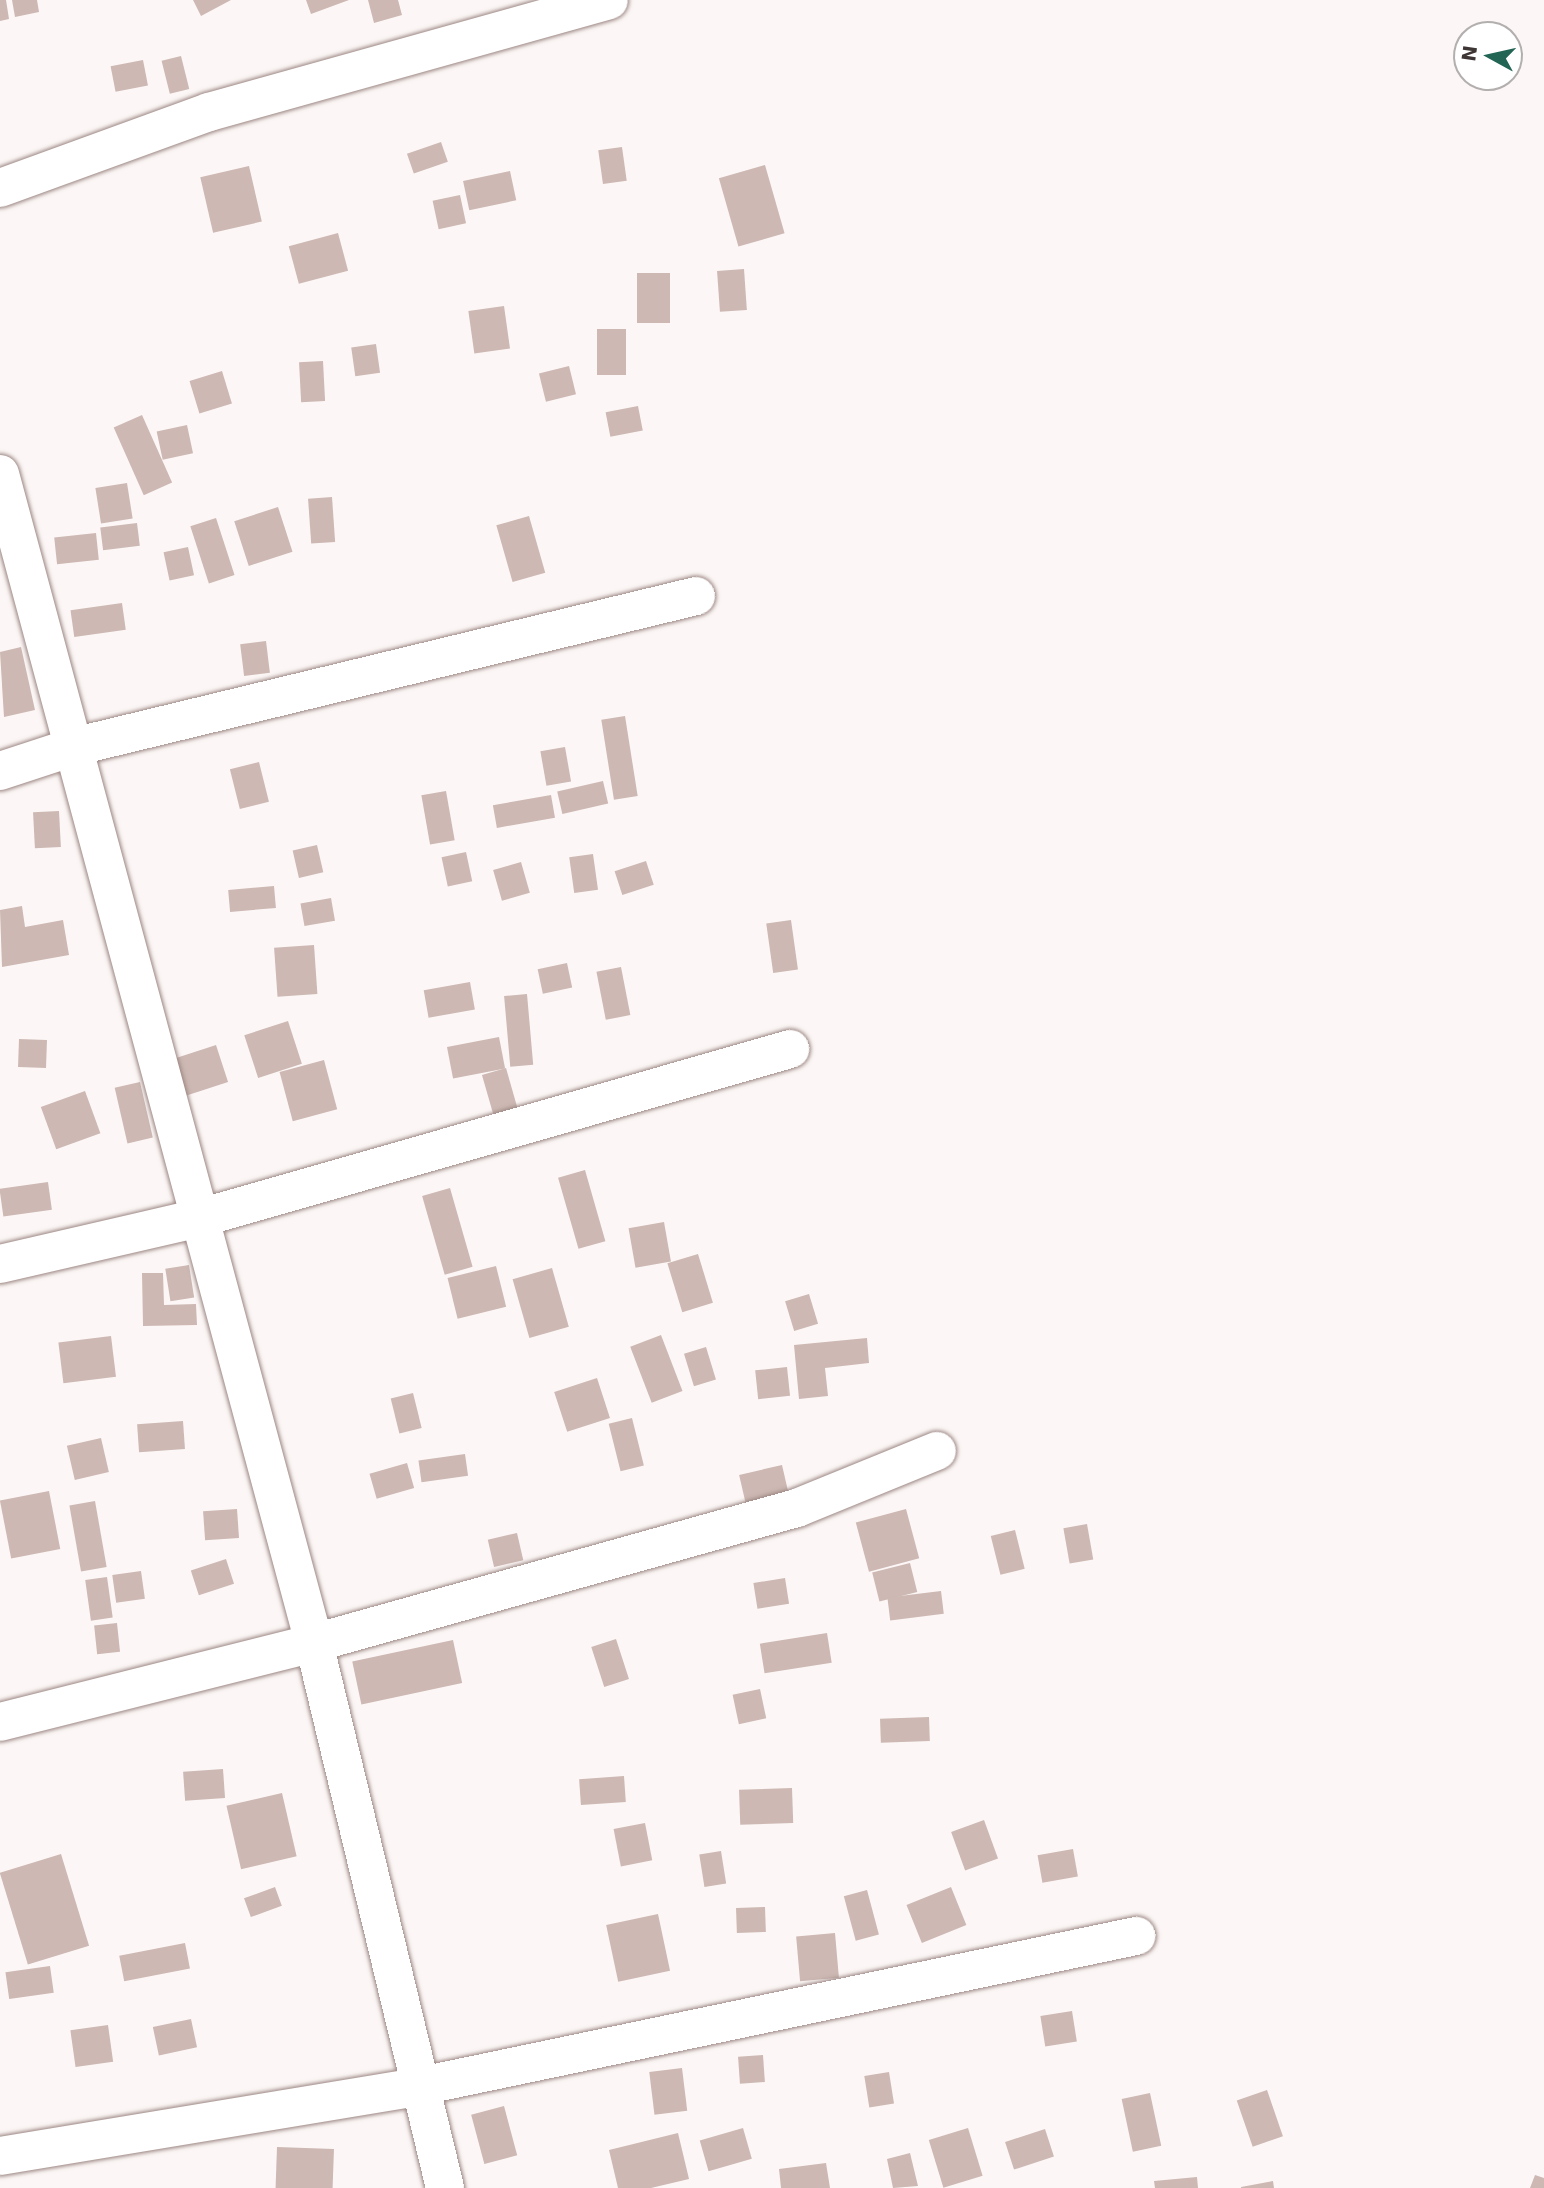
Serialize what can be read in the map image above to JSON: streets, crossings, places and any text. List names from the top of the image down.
{
  "north": "left"
}
